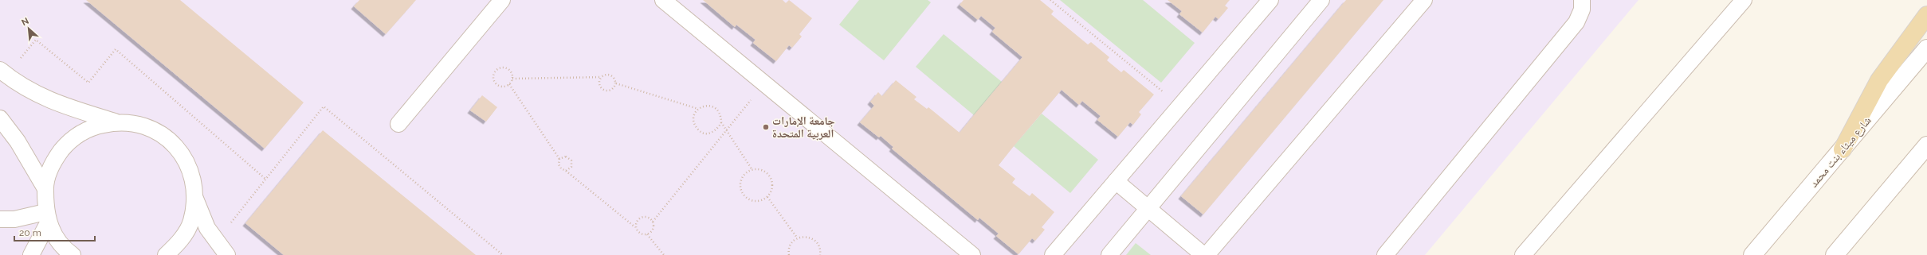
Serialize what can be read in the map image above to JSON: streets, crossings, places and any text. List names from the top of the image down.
{
  "streets": {
    "main road": ["شارع ميثاء بنت محمد"]
  },
  "places": ["جامعة الإمارات العربية المتحدة"],
  "scale_bar": "20 m",
  "north": "top left"
}
